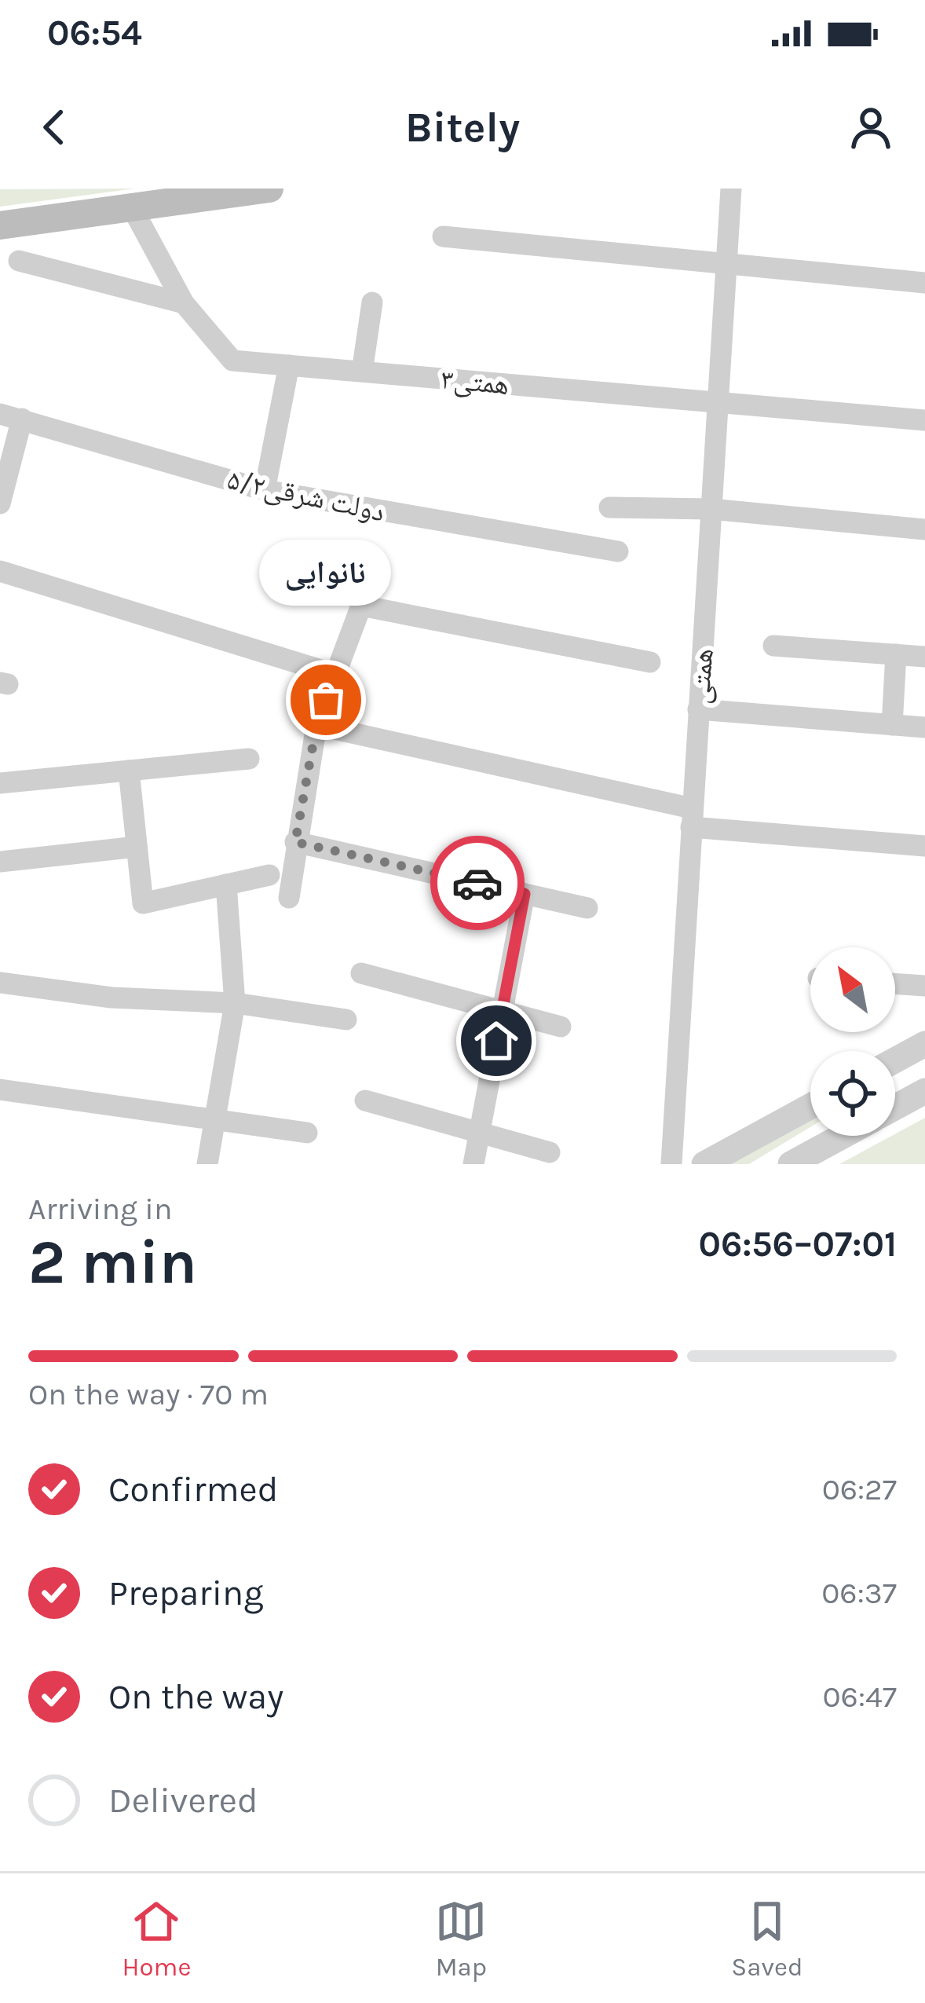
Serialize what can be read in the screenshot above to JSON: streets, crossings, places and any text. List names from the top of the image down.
{
  "streets": {
    "street": ["۳همتی", "۵/۲دولت شرقی", "همتی"]
  },
  "crossings": [
    ["۳همتی", "همتی"]
  ],
  "places": ["نانوایی"],
  "north": "top left",
  "page": {
    "status": "06:54",
    "header": "Bitely",
    "bubble": "نانوایی",
    "heading": ["2 min", "Arriving in", "06:56–07:01"],
    "bar": "On the way · 70 m",
    "list": [
      ["Confirmed", "06:27"],
      ["Preparing", "06:37"],
      ["On the way", "06:47"],
      "Delivered"
    ],
    "tabs": ["Home", "Map", "Saved"]
  }
}
